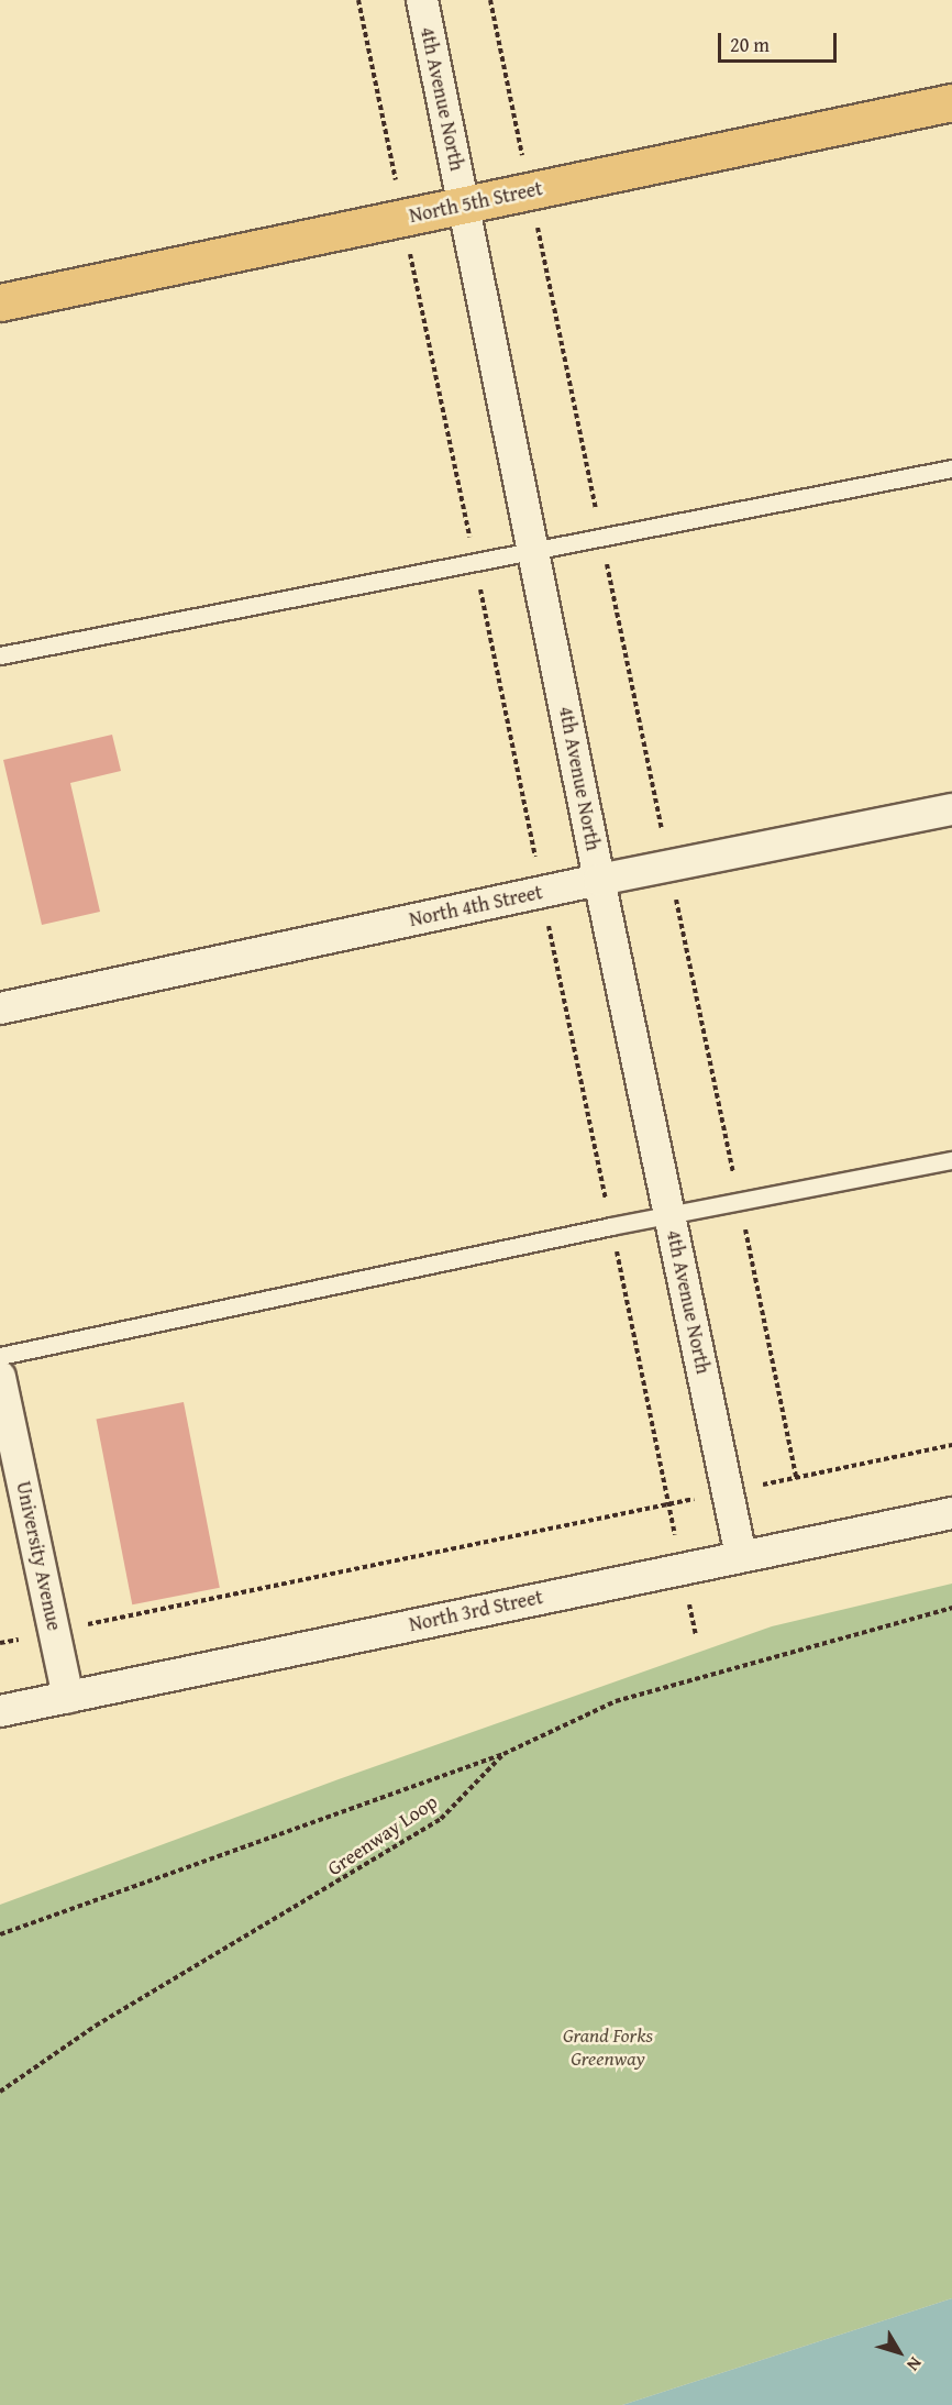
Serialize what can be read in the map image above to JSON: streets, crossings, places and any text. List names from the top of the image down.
{
  "streets": {
    "main road": ["North 5th Street"],
    "street": [
      "4th Avenue North",
      "North 4th Street",
      "University Avenue",
      "North 3rd Street"
    ],
    "path": ["Greenway Loop"]
  },
  "crossings": [
    ["4th Avenue North", "North 5th Street"],
    ["4th Avenue North", "North 4th Street"],
    ["4th Avenue North", "North 3rd Street"],
    ["University Avenue", "North 3rd Street"]
  ],
  "parks": ["Grand Forks Greenway"],
  "scale_bar": "20 m",
  "north": "bottom right"
}
